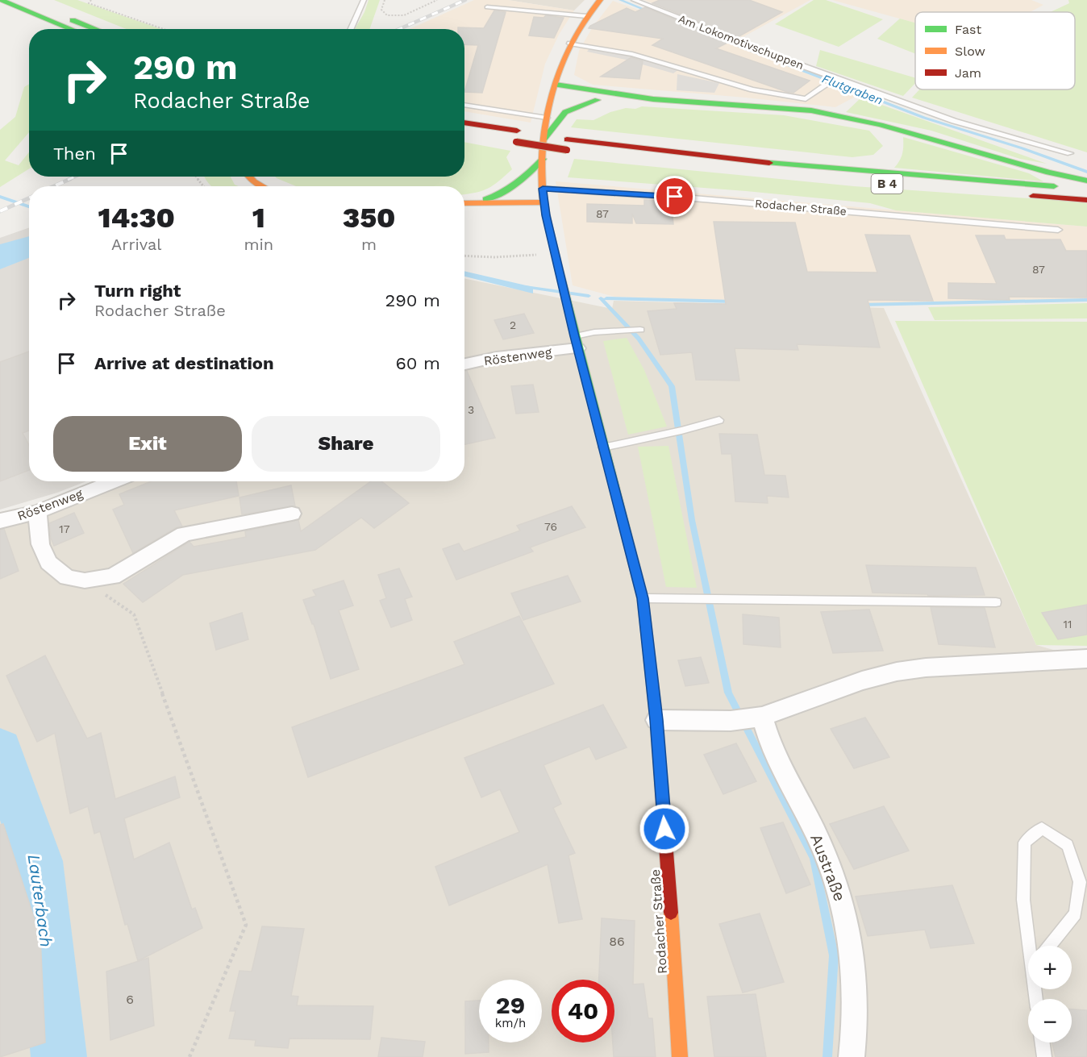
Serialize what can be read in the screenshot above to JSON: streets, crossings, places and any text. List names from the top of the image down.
{
  "streets": {
    "main road": ["B 4", "Rodacher Straße"],
    "street": ["Röstenweg", "Austraße"],
    "lane": ["Am Lokomotivschuppen"]
  },
  "crossings": [
    ["Rodacher Straße", "Röstenweg"]
  ],
  "water": ["Flutgraben", "Lauterbach"],
  "house_numbers": [
    "87",
    "87",
    "2",
    "3",
    "76",
    "17",
    "11",
    "86",
    "6"
  ],
  "legend": ["Fast", "Slow", "Jam"],
  "page": {
    "turn": ["290 m", "Rodacher Straße"],
    "then": "Then",
    "eta": [
      "14:30",
      "Arrival",
      "1",
      "min",
      "350",
      "m"
    ],
    "list": [
      {
        "name": "Turn right",
        "note": "Rodacher Straße",
        "value": "290 m"
      },
      {
        "name": "Arrive at destination",
        "value": "60 m"
      }
    ],
    "buttons": ["Exit", "Share"],
    "map_buttons": ["+", "−"],
    "speed": "29 km/h",
    "limit": "40"
  }
}
